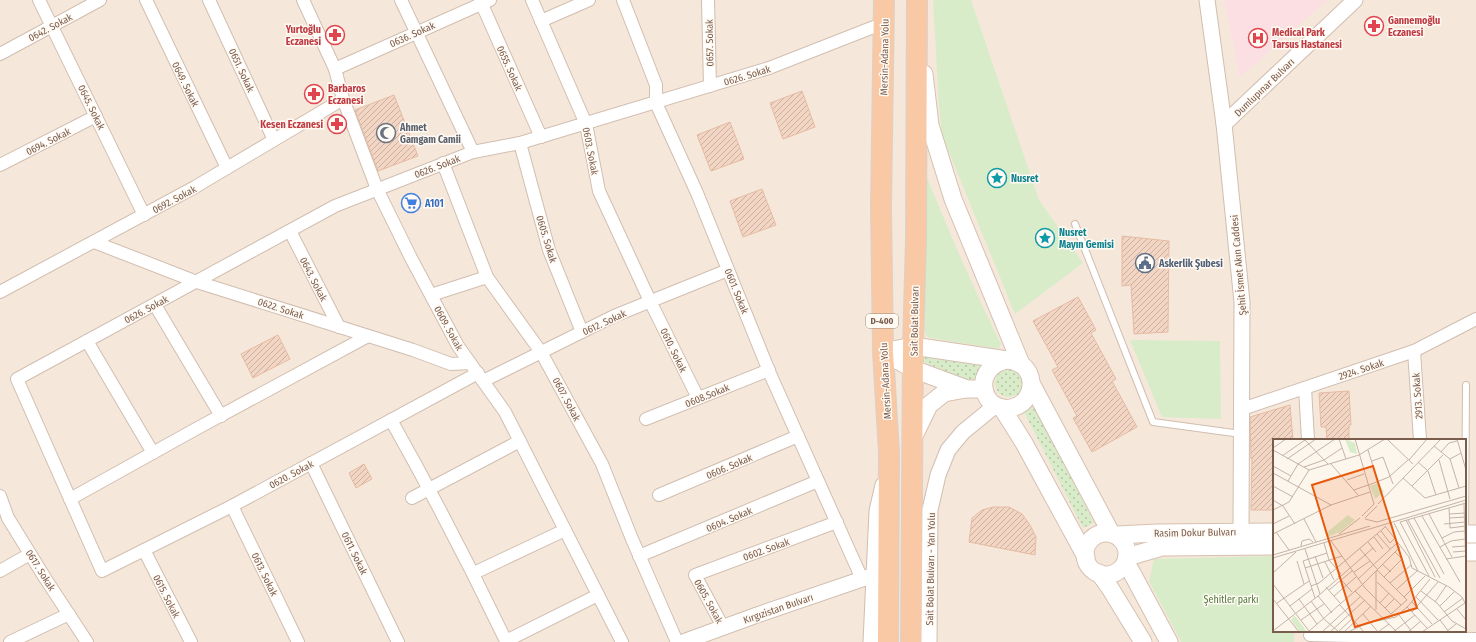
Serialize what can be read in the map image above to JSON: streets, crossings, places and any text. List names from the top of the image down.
{
  "streets": {
    "highway": ["Mersin-Adana Yolu", "D-400", "Sait Bolat Bulvarı"],
    "main road": ["Rasim Dokur Bulvarı"],
    "street": [
      "0642. Sokak",
      "0636. Sokak",
      "0657. Sokak",
      "0655. Sokak",
      "0651. Sokak",
      "0626. Sokak",
      "0649. Sokak",
      "Dumlupınar Bulvarı",
      "0645. Sokak",
      "0694. Sokak",
      "0603. Sokak",
      "0692. Sokak",
      "0605. Sokak",
      "Şehit İsmet Akın Caddesi",
      "0643. Sokak",
      "0601. Sokak",
      "0622. Sokak",
      "0612. Sokak",
      "0609. Sokak",
      "0610. Sokak",
      "2924. Sokak",
      "0608.Sokak",
      "2913. Sokak",
      "0607. Sokak",
      "0606. Sokak",
      "0620. Sokak",
      "0604. Sokak",
      "0602. Sokak",
      "0611. Sokak",
      "Sait Bolat Bulvarı - Yan Yolu",
      "0617. Sokak",
      "0613. Sokak",
      "0615. Sokak",
      "Kırgızistan Bulvarı"
    ]
  },
  "crossings": [
    ["0642. Sokak", "0645. Sokak"],
    ["0636. Sokak", "0655. Sokak"],
    ["0636. Sokak", "0609. Sokak"],
    ["0657. Sokak", "0626. Sokak"],
    ["Mersin-Adana Yolu", "0626. Sokak"],
    ["0655. Sokak", "0626. Sokak"],
    ["0651. Sokak", "0692. Sokak"],
    ["0626. Sokak", "0603. Sokak"],
    ["0626. Sokak", "0605. Sokak"],
    ["0626. Sokak", "0643. Sokak"],
    ["0626. Sokak", "0601. Sokak"],
    ["0626. Sokak", "0622. Sokak"],
    ["0626. Sokak", "0609. Sokak"],
    ["0626. Sokak", "0607. Sokak"],
    ["0626. Sokak", "0620. Sokak"],
    ["0649. Sokak", "0692. Sokak"],
    ["Dumlupınar Bulvarı", "Şehit İsmet Akın Caddesi"],
    ["0645. Sokak", "0694. Sokak"],
    ["0645. Sokak", "0692. Sokak"],
    ["0603. Sokak", "0612. Sokak"],
    ["0603. Sokak", "0610. Sokak"],
    ["0692. Sokak", "0622. Sokak"],
    ["0692. Sokak", "0609. Sokak"],
    ["0605. Sokak", "0612. Sokak"],
    ["0605. Sokak", "0602. Sokak"],
    ["0605. Sokak", "Kırgızistan Bulvarı"],
    ["Şehit İsmet Akın Caddesi", "2924. Sokak"],
    ["Şehit İsmet Akın Caddesi", "Rasim Dokur Bulvarı"],
    ["0643. Sokak", "0622. Sokak"],
    ["0601. Sokak", "0612. Sokak"],
    ["0601. Sokak", "0608.Sokak"],
    ["0601. Sokak", "0606. Sokak"],
    ["0601. Sokak", "0604. Sokak"],
    ["0601. Sokak", "0602. Sokak"],
    ["0601. Sokak", "Kırgızistan Bulvarı"],
    ["0622. Sokak", "0609. Sokak"],
    ["0612. Sokak", "0609. Sokak"],
    ["0612. Sokak", "0610. Sokak"],
    ["0612. Sokak", "0607. Sokak"],
    ["0612. Sokak", "0620. Sokak"],
    ["0609. Sokak", "0620. Sokak"],
    ["0610. Sokak", "0608.Sokak"],
    ["2924. Sokak", "2913. Sokak"],
    ["0607. Sokak", "0604. Sokak"],
    ["0620. Sokak", "0611. Sokak"],
    ["0620. Sokak", "0613. Sokak"],
    ["0620. Sokak", "0615. Sokak"]
  ],
  "parks": ["Şehitler parkı"],
  "places": {
    "pharmacy": [
      "Gannemoğlu Eczanesi",
      "Yurtoğlu Eczanesi",
      "Barbaros Eczanesi",
      "Kesen Eczanesi"
    ],
    "hospital": ["Medical Park Tarsus Hastanesi"],
    "mosque": ["Ahmet Gamgam Camii"],
    "place": ["Nusret", "Nusret Mayın Gemisi"],
    "supermarket": ["A101"],
    "public building": ["Askerlik Şubesi"]
  }
}
